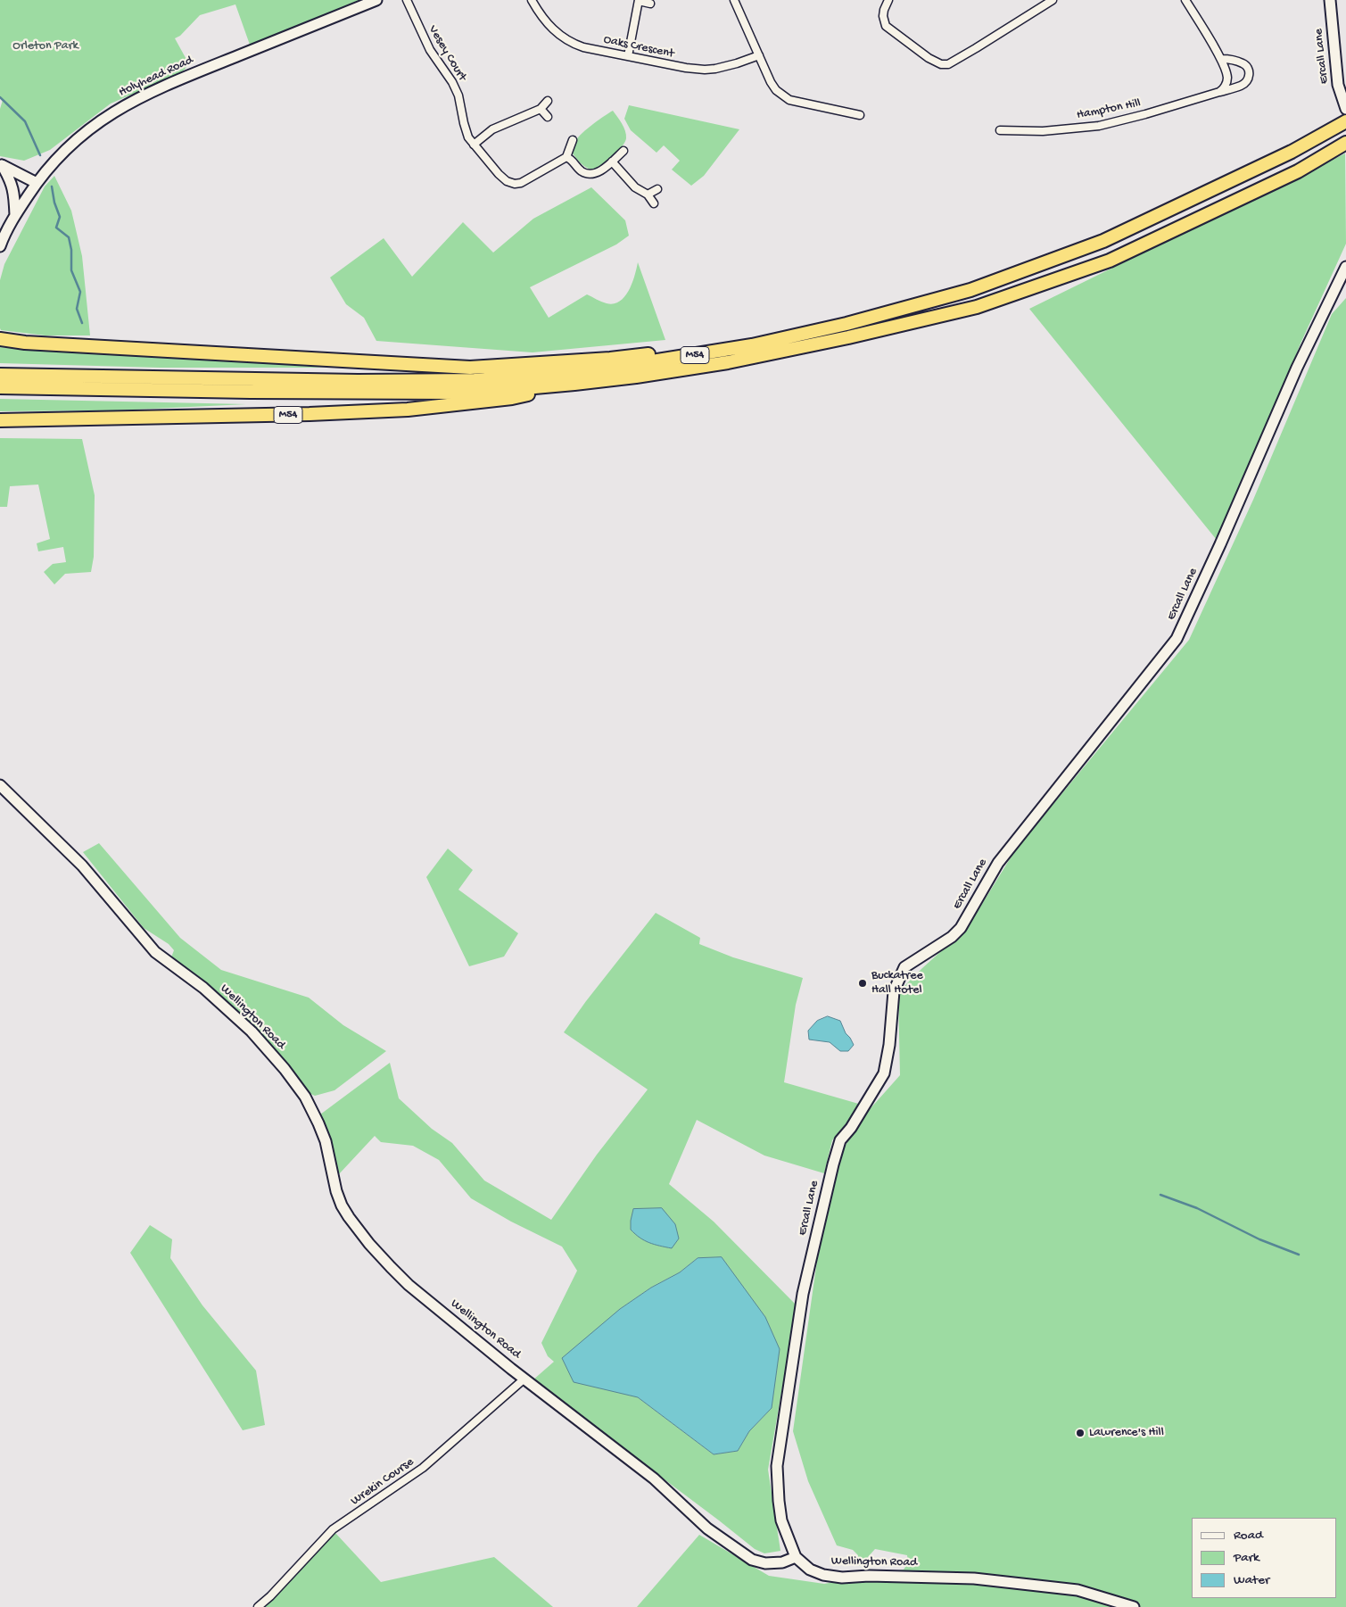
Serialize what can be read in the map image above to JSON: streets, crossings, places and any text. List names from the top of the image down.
{
  "streets": {
    "highway": ["M54"],
    "street": [
      "Oaks Crescent",
      "Vesey Court",
      "Ercall Lane",
      "Holyhead Road",
      "Hampton Hill",
      "Wellington Road",
      "Wrekin Course"
    ]
  },
  "crossings": [
    ["Ercall Lane", "Wellington Road"],
    ["Wellington Road", "Wrekin Course"]
  ],
  "parks": ["Orleton Park"],
  "places": ["Buckatree Hall Hotel", "Lawrence's Hill"],
  "legend": ["Road", "Park", "Water"]
}
